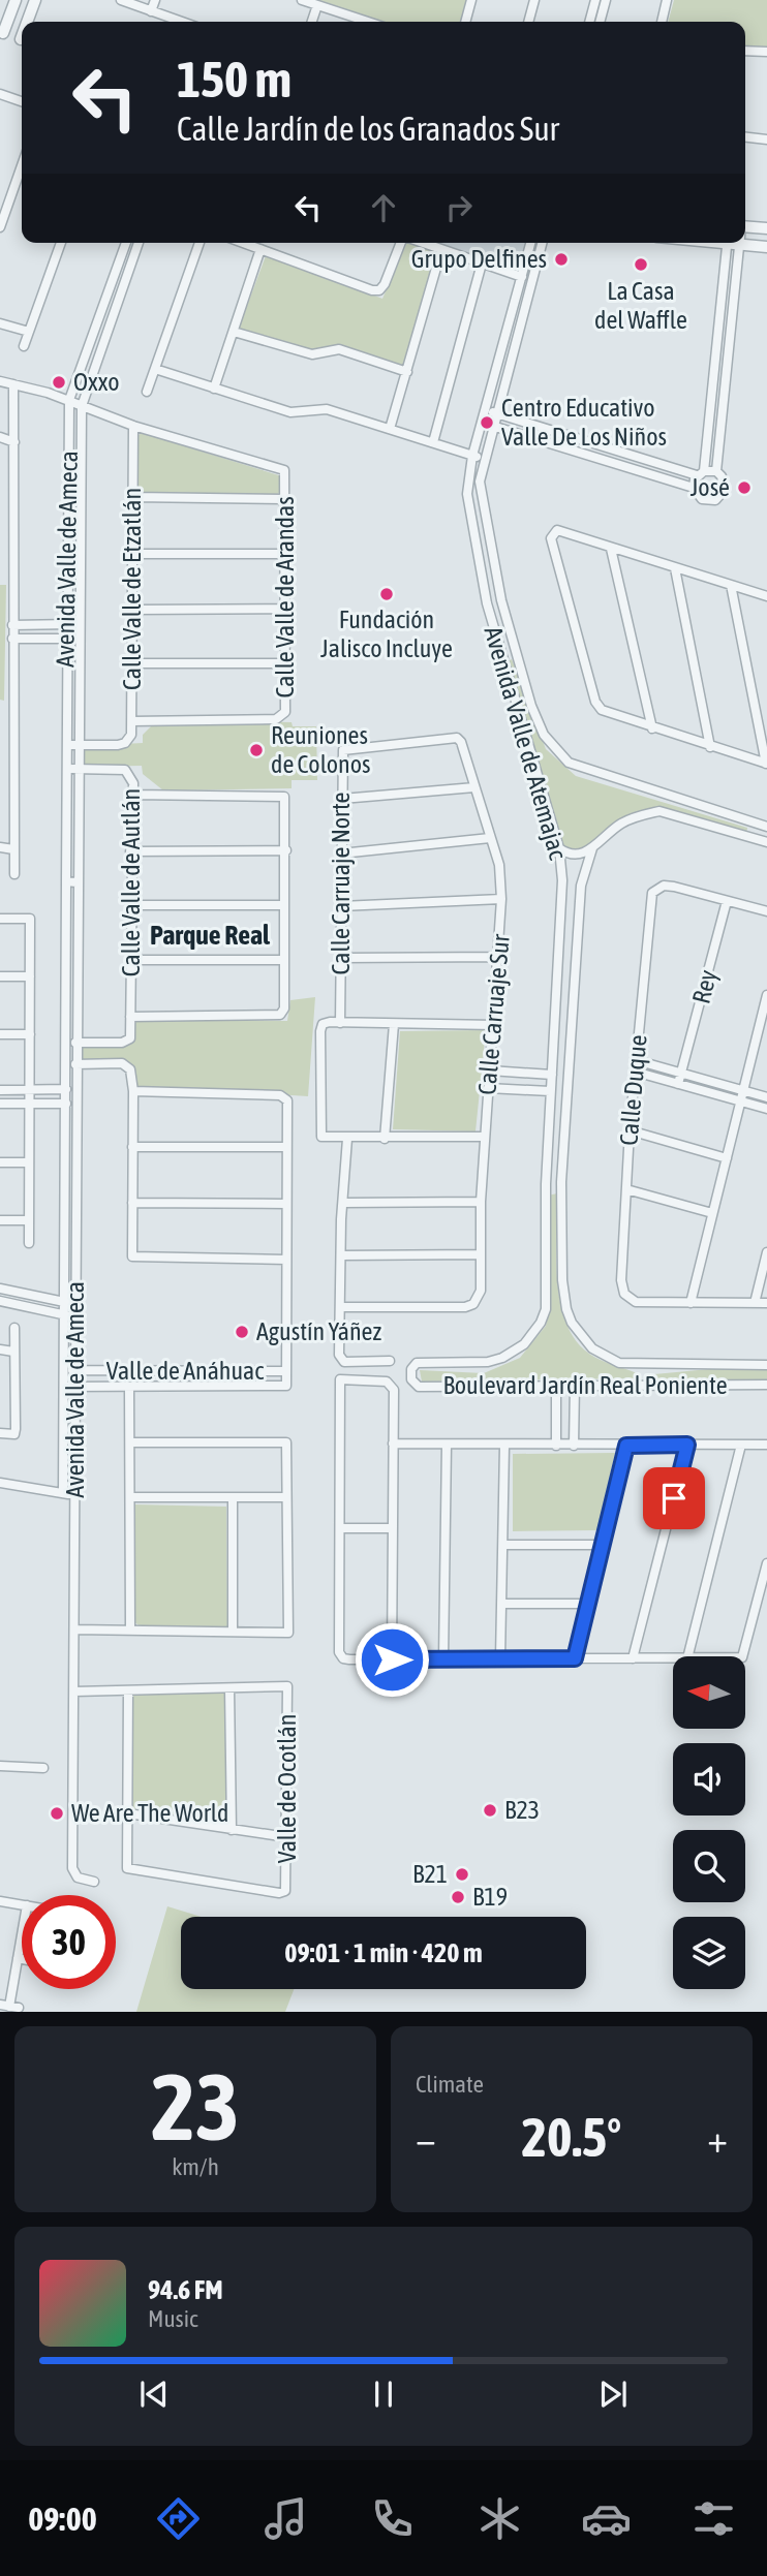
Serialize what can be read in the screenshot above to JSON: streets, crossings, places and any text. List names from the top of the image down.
{
  "streets": {
    "street": [
      "Avenida Valle de Ameca",
      "Calle Valle de Etzatlán",
      "Calle Valle de Arandas",
      "Avenida Valle de Atemajac",
      "Calle Valle de Autlán",
      "Calle Carruaje Norte",
      "Rey",
      "Calle Carruaje Sur",
      "Calle Duque",
      "Valle de Anáhuac",
      "Boulevard Jardín Real Poniente",
      "Valle de Ocotlán"
    ]
  },
  "crossings": [
    ["Avenida Valle de Ameca", "Calle Valle de Etzatlán"],
    ["Avenida Valle de Ameca", "Calle Valle de Autlán"],
    ["Avenida Valle de Ameca", "Valle de Anáhuac"],
    ["Calle Valle de Etzatlán", "Calle Valle de Arandas"],
    ["Avenida Valle de Atemajac", "Boulevard Jardín Real Poniente"],
    ["Calle Carruaje Norte", "Calle Carruaje Sur"],
    ["Rey", "Calle Duque"]
  ],
  "districts": ["Parque Real"],
  "places": [
    "Grupo Delfines",
    "La Casa del Waffle",
    "Oxxo",
    "Centro Educativo Valle De Los Niños",
    "José",
    "Fundación Jalisco Incluye",
    "Reuniones de Colonos",
    "Agustín Yáñez",
    "B23",
    "We Are The World",
    "B21",
    "B19"
  ],
  "north": "left",
  "page": {
    "turn": ["150 m", "Calle Jardín de los Granados Sur"],
    "limit": "30",
    "trip": "09:01 · 1 min · 420 m",
    "tile": [
      ["23", "km/h"],
      "Climate"
    ],
    "heat": ["−", "20.5°", "+"],
    "song": ["94.6 FM", "Music"],
    "tabs": "09:00"
  }
}
